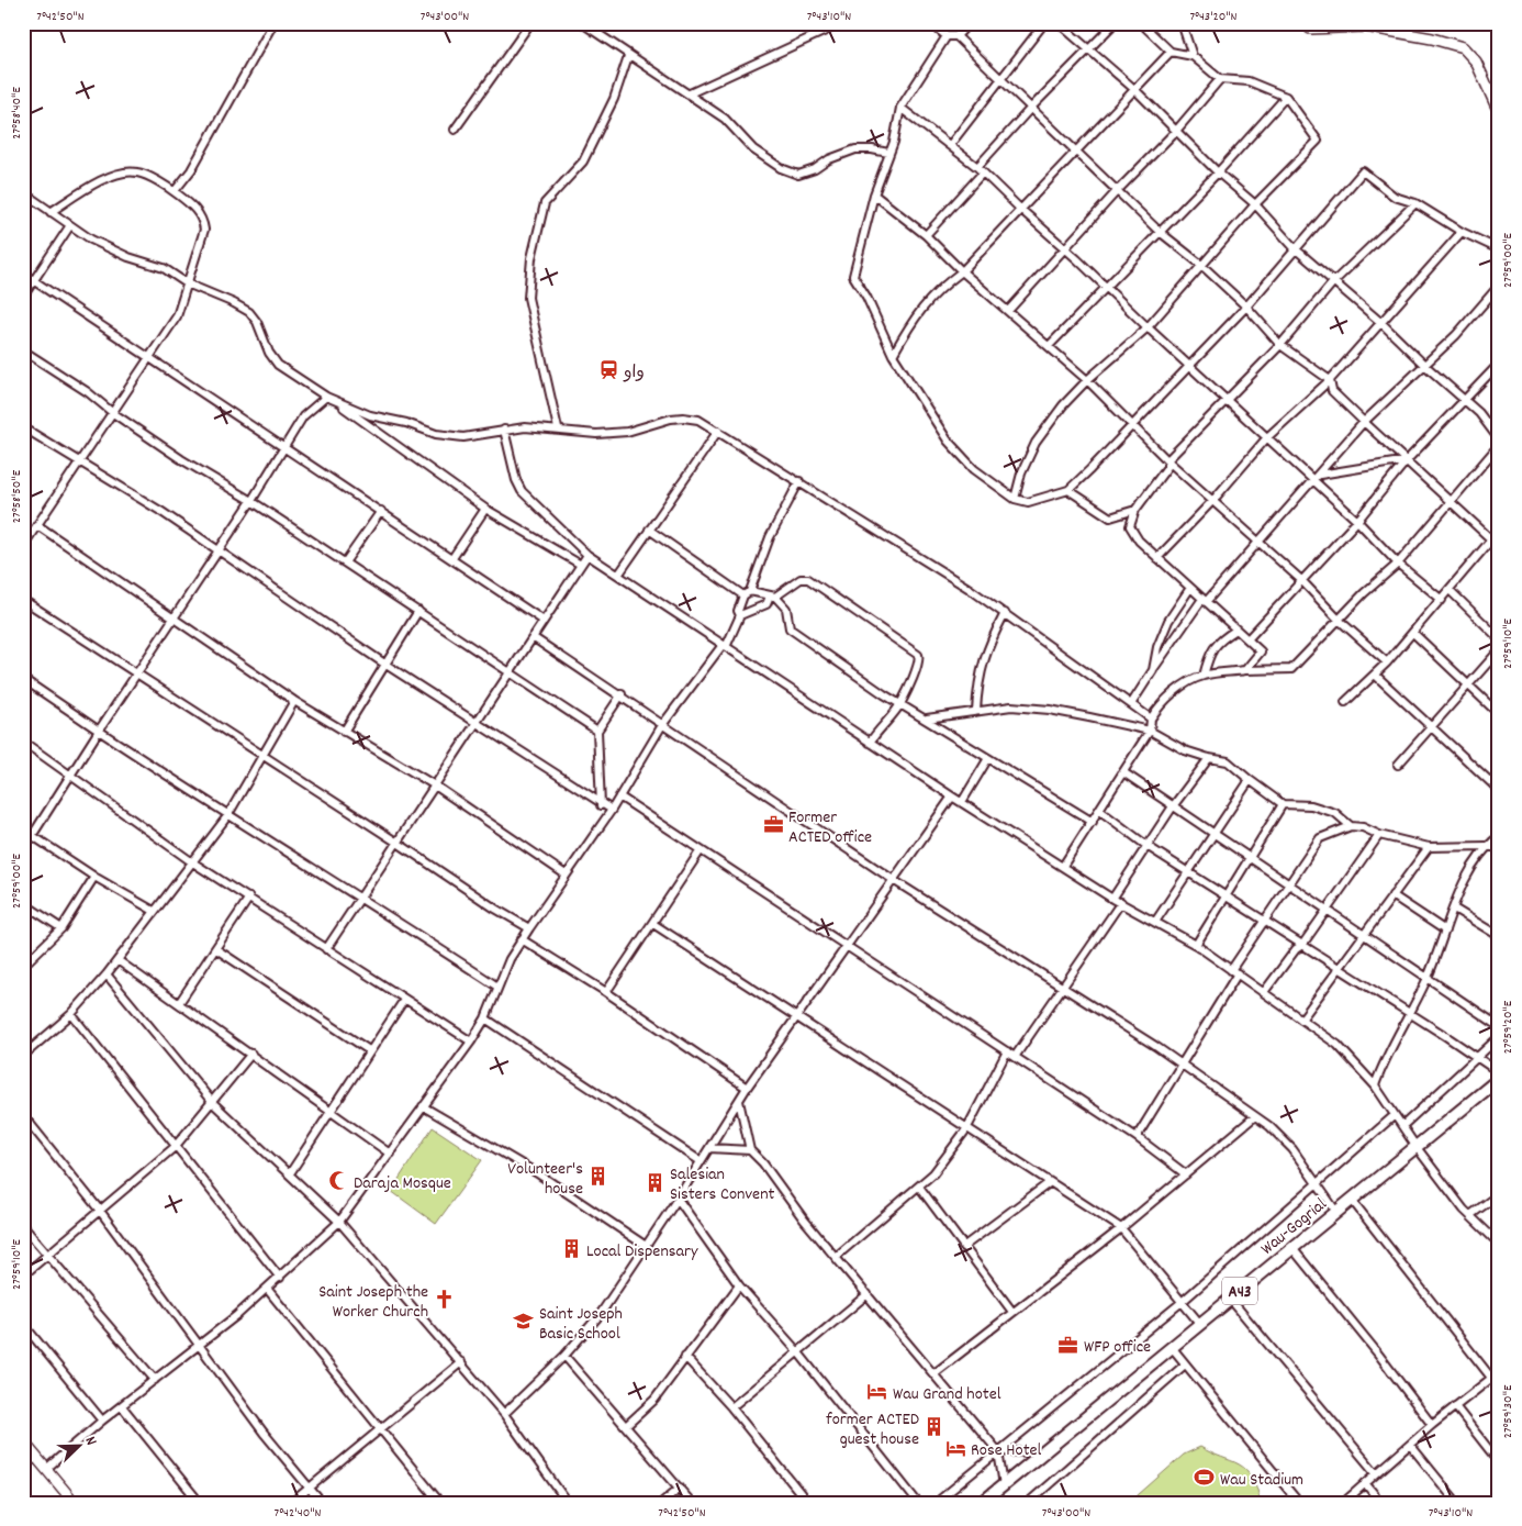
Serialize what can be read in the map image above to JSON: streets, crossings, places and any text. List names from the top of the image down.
{
  "streets": {
    "main road": ["Wau-Gogrial", "A43"]
  },
  "places": {
    "station": ["واو"],
    "office": ["Former ACTED office", "WFP office"],
    "building": [
      "Volunteer's house",
      "Salesian Sisters Convent",
      "Local Dispensary",
      "former ACTED guest house"
    ],
    "mosque": ["Daraja Mosque"],
    "church": ["Saint Joseph the Worker Church"],
    "school or university": ["Saint Joseph Basic School"],
    "hotel": ["Wau Grand hotel", "Rose Hotel"],
    "sports": ["Wau Stadium"]
  },
  "north": "top right",
  "coordinates": [
    "7°42'50\"N",
    "7°43'00\"N",
    "7°43'10\"N",
    "7°43'20\"N",
    "27°58'40\"E",
    "27°59'00\"E",
    "27°58'50\"E",
    "27°59'10\"E",
    "27°59'20\"E",
    "27°59'30\"E",
    "7°42'40\"N"
  ]
}
